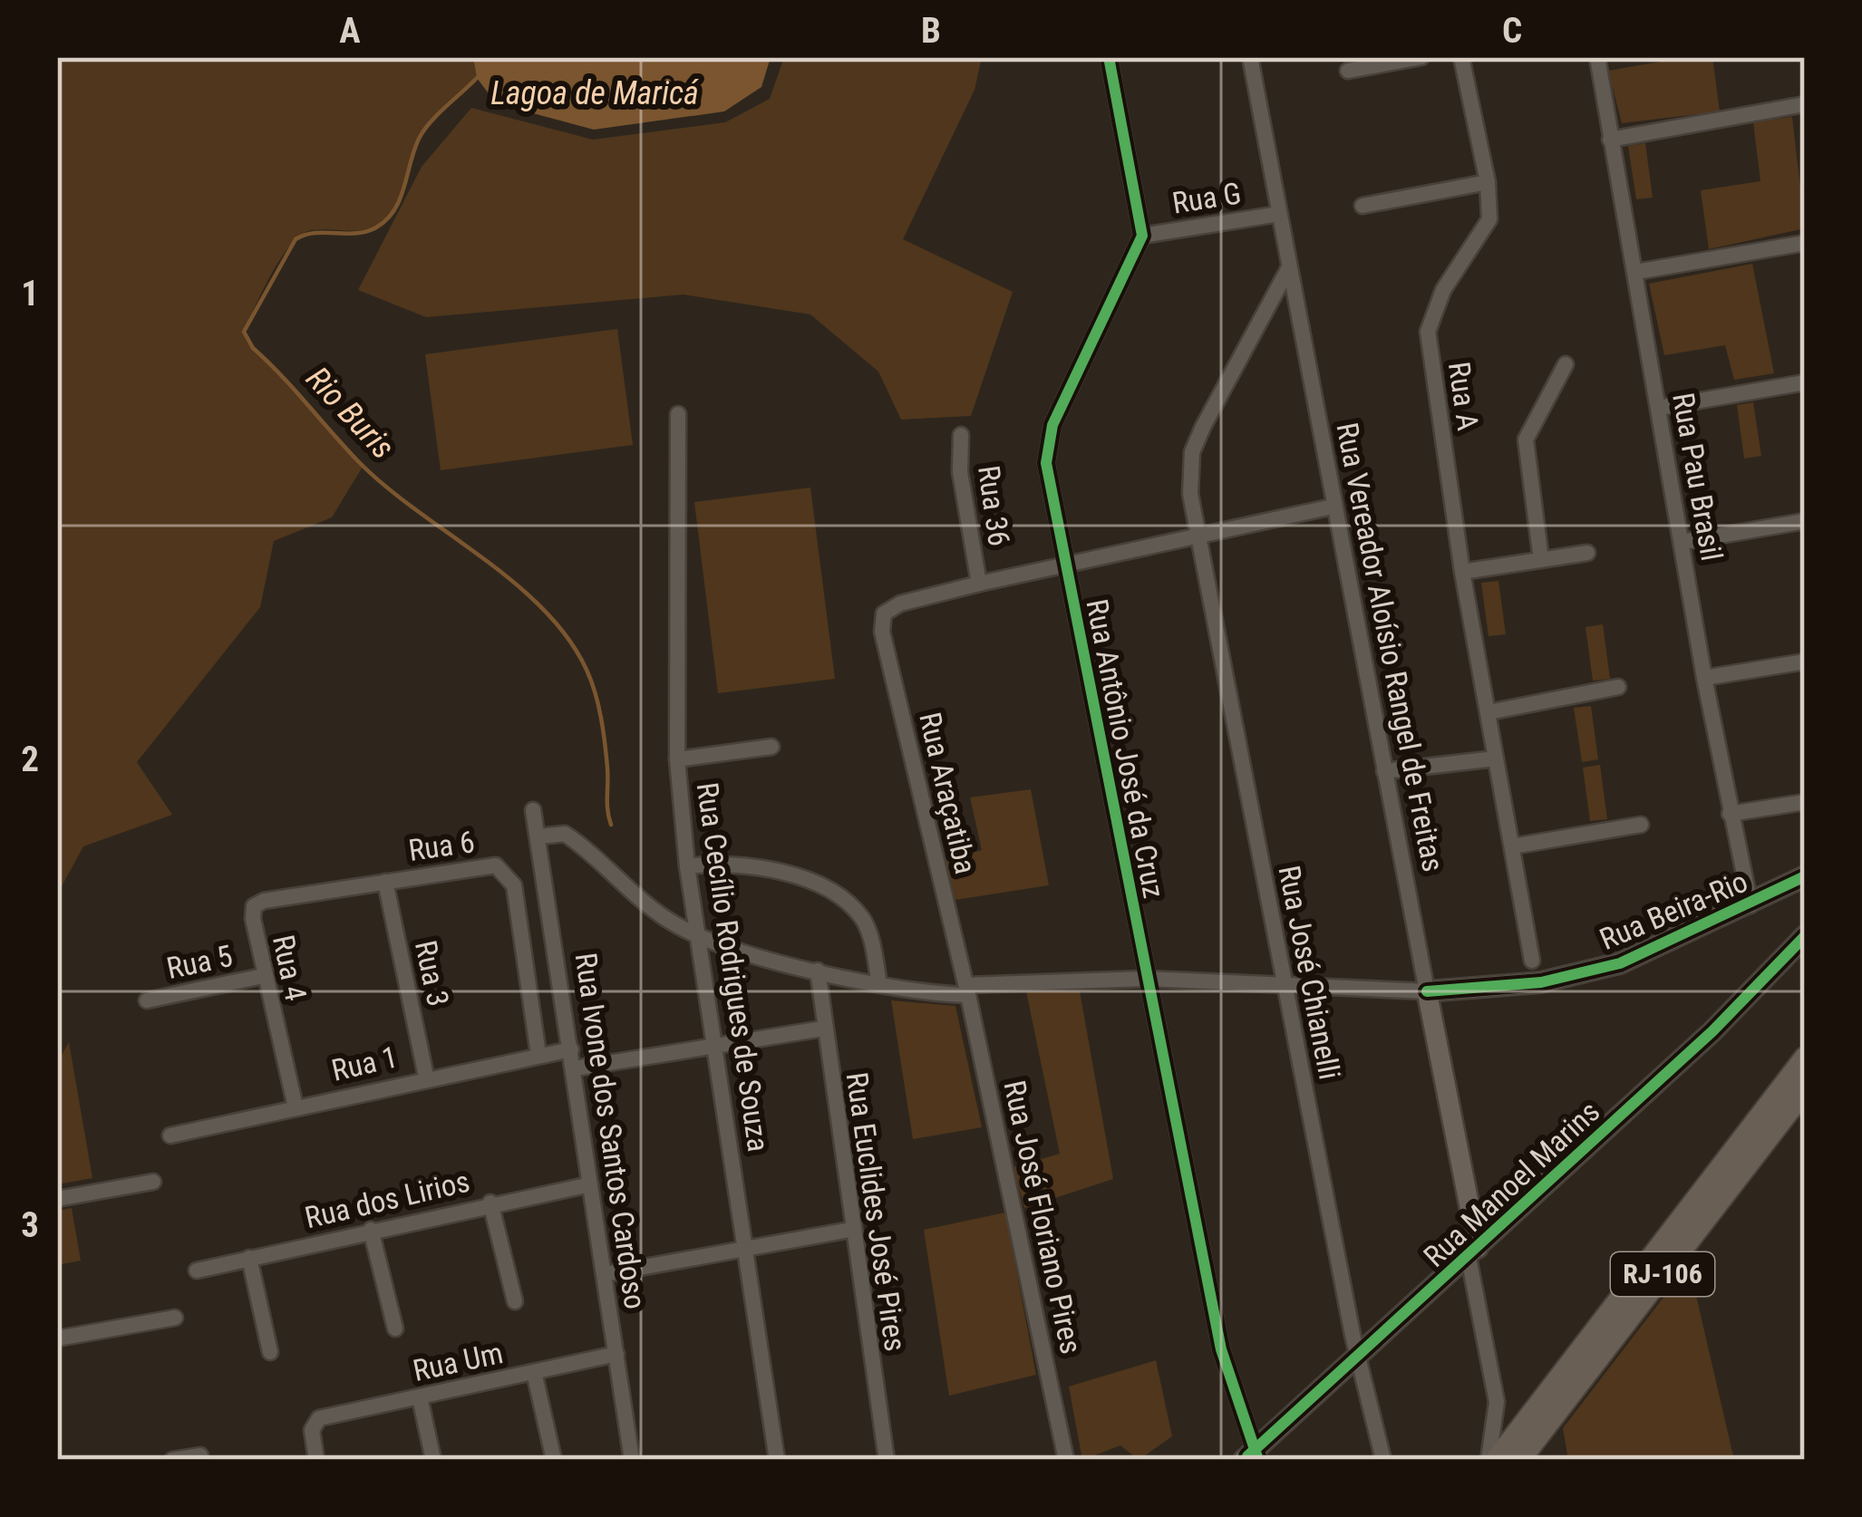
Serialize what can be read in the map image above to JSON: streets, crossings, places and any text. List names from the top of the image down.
{
  "streets": {
    "highway": ["RJ-106"],
    "main road": ["Rua Vereador Aloísio Rangel de Freitas", "Rua Beira-Rio", "Rua Manoel Marins"],
    "street": [
      "Rua G",
      "Rua A",
      "Rua Pau Brasil",
      "Rua 36",
      "Rua Antônio José da Cruz",
      "Rua Araçatiba",
      "Rua 6",
      "Rua 5",
      "Rua Cecílio Rodrigues de Souza",
      "Rua 4",
      "Rua José Chianelli",
      "Rua 3",
      "Rua 1",
      "Rua Ivone dos Santos Cardoso",
      "Rua dos Lirios",
      "Rua Euclides José Pires",
      "Rua José Floriano Pires",
      "Rua Um"
    ]
  },
  "crossings": [
    ["Rua G", "Rua Vereador Aloísio Rangel de Freitas"],
    ["Rua G", "Rua Antônio José da Cruz"],
    ["Rua Pau Brasil", "Rua Beira-Rio"],
    ["Rua 36", "Rua Araçatiba"],
    ["Rua Vereador Aloísio Rangel de Freitas", "Rua Beira-Rio"],
    ["Rua Vereador Aloísio Rangel de Freitas", "Rua José Chianelli"],
    ["Rua Vereador Aloísio Rangel de Freitas", "Rua Manoel Marins"],
    ["Rua Antônio José da Cruz", "Rua Beira-Rio"],
    ["Rua Antônio José da Cruz", "Rua Manoel Marins"],
    ["Rua Araçatiba", "Rua Beira-Rio"],
    ["Rua Araçatiba", "Rua José Floriano Pires"],
    ["Rua 6", "Rua 4"],
    ["Rua 6", "Rua 3"],
    ["Rua 6", "Rua 1"],
    ["Rua Beira-Rio", "Rua Cecílio Rodrigues de Souza"],
    ["Rua Beira-Rio", "Rua José Chianelli"],
    ["Rua Beira-Rio", "Rua Ivone dos Santos Cardoso"],
    ["Rua Beira-Rio", "Rua Euclides José Pires"],
    ["Rua Beira-Rio", "Rua José Floriano Pires"],
    ["Rua 5", "Rua 4"],
    ["Rua 4", "Rua 3"],
    ["Rua 4", "Rua 1"],
    ["Rua José Chianelli", "Rua Manoel Marins"],
    ["Rua 3", "Rua 1"],
    ["Rua 1", "Rua Ivone dos Santos Cardoso"],
    ["Rua Ivone dos Santos Cardoso", "Rua dos Lirios"],
    ["Rua Ivone dos Santos Cardoso", "Rua Um"]
  ],
  "water": ["Lagoa de Maricá", "Rio Buris"],
  "grid": {
    "columns": ["A", "B", "C"],
    "rows": ["1", "2", "3"]
  }
}
